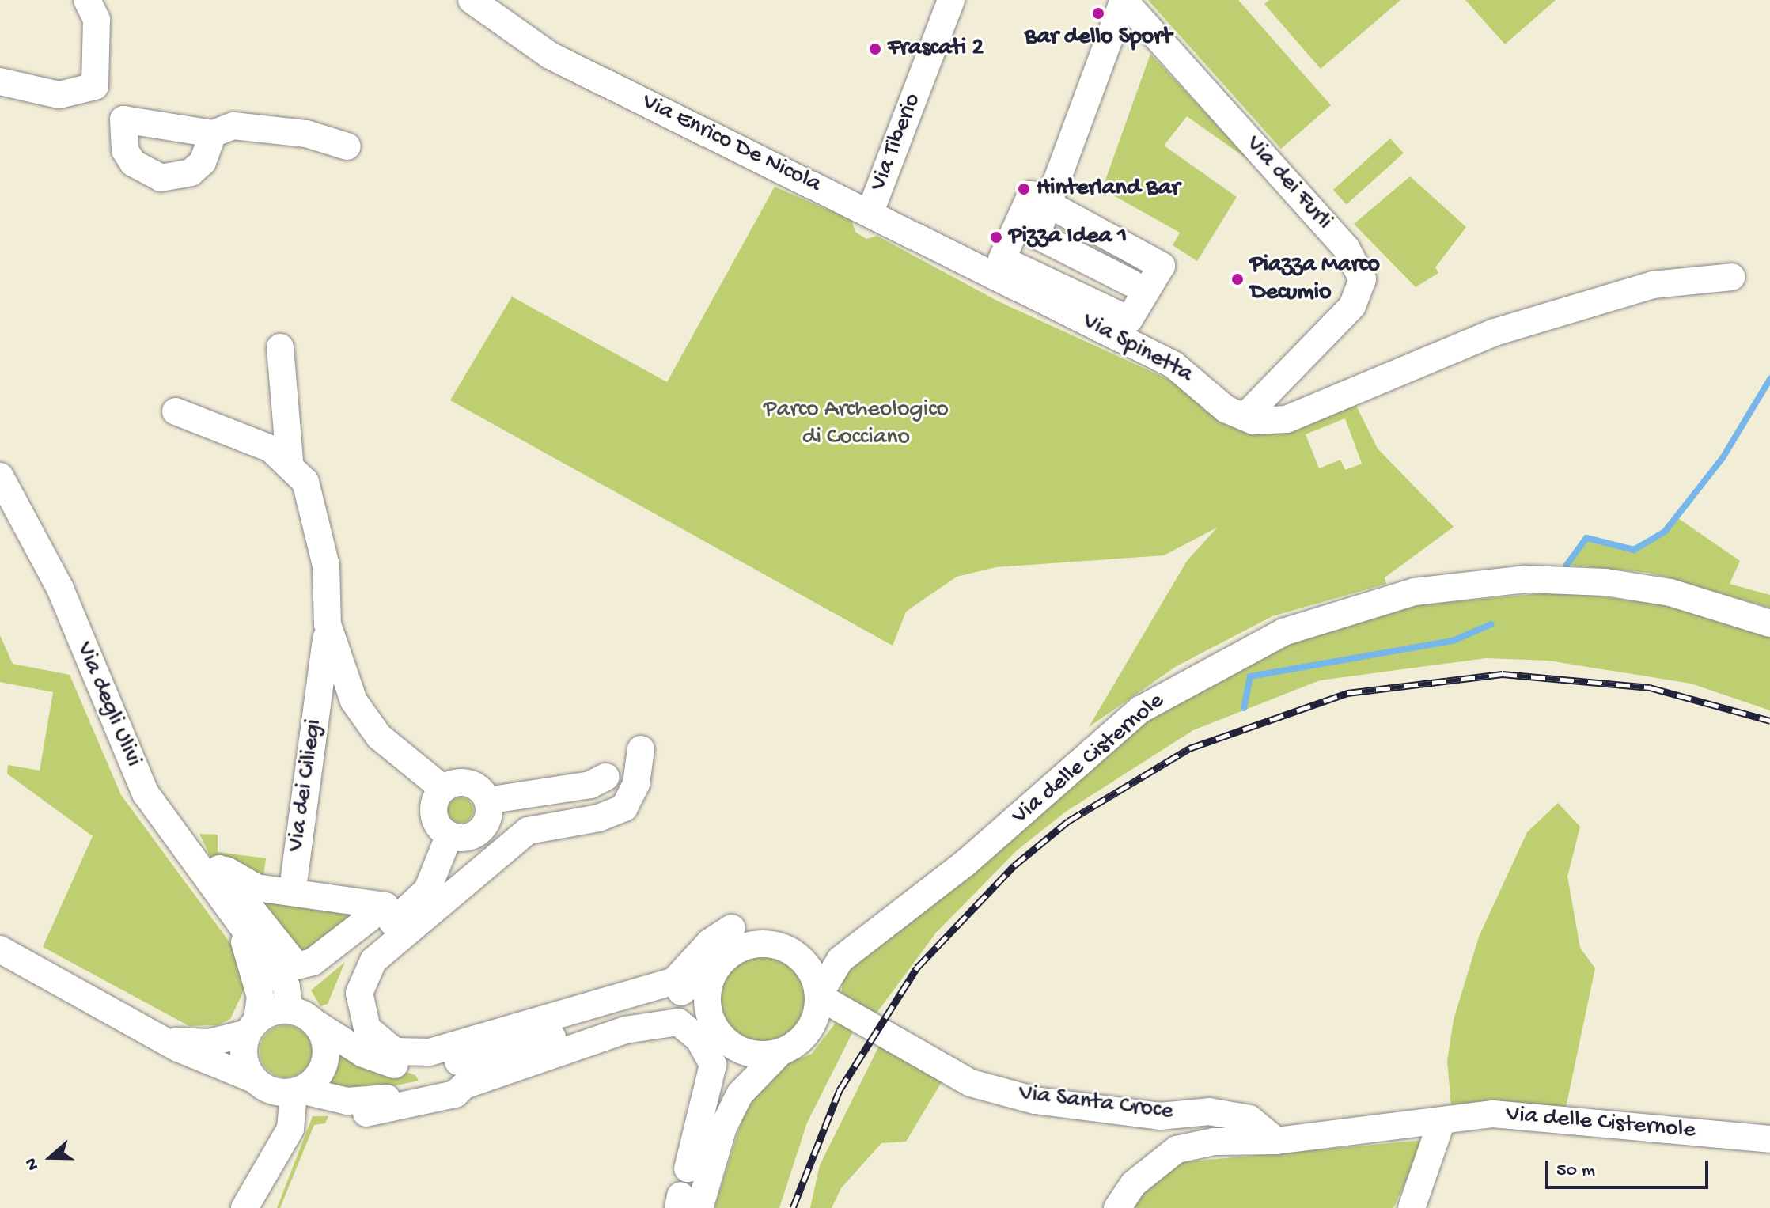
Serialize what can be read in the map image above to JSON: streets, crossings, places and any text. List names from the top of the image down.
{
  "streets": {
    "street": [
      "Via Tiberio",
      "Via Enrico De Nicola",
      "Via dei Furli",
      "Via Spinetta",
      "Via degli Ulivi",
      "Via delle Cisternole",
      "Via dei Ciliegi",
      "Via Santa Croce"
    ]
  },
  "crossings": [
    ["Via Tiberio", "Via Enrico De Nicola"],
    ["Via Enrico De Nicola", "Via Spinetta"],
    ["Via dei Furli", "Via Spinetta"],
    ["Via delle Cisternole", "Via Santa Croce"]
  ],
  "parks": ["Parco Archeologico di Cocciano"],
  "places": [
    "Bar dello Sport",
    "Frascati 2",
    "Hinterland Bar",
    "Pizza Idea 1",
    "Piazza Marco Decumio"
  ],
  "scale_bar": "50 m",
  "north": "left"
}
